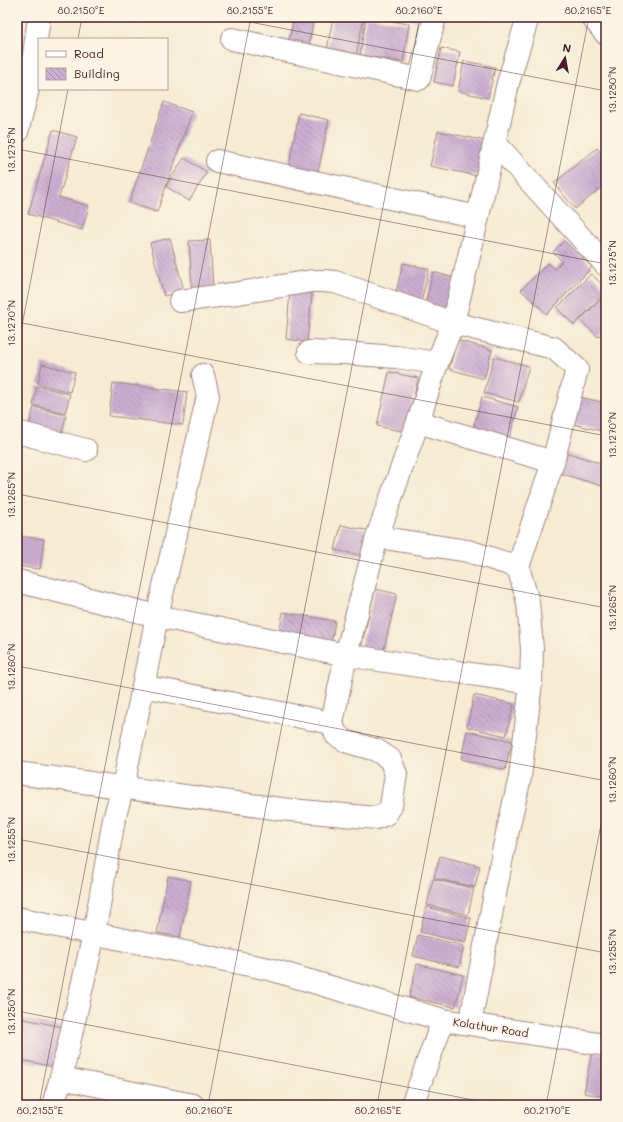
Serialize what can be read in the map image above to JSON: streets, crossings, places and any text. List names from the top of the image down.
{
  "streets": {
    "street": ["Kolathur Road"]
  },
  "legend": ["Road", "Building"],
  "north": "top",
  "coordinates": [
    "80.2150°E",
    "80.2155°E",
    "80.2160°E",
    "80.2165°E",
    "13.1280°N",
    "13.1275°N",
    "13.1270°N",
    "13.1265°N",
    "13.1260°N",
    "13.1255°N",
    "13.1250°N",
    "80.2170°E"
  ]
}
